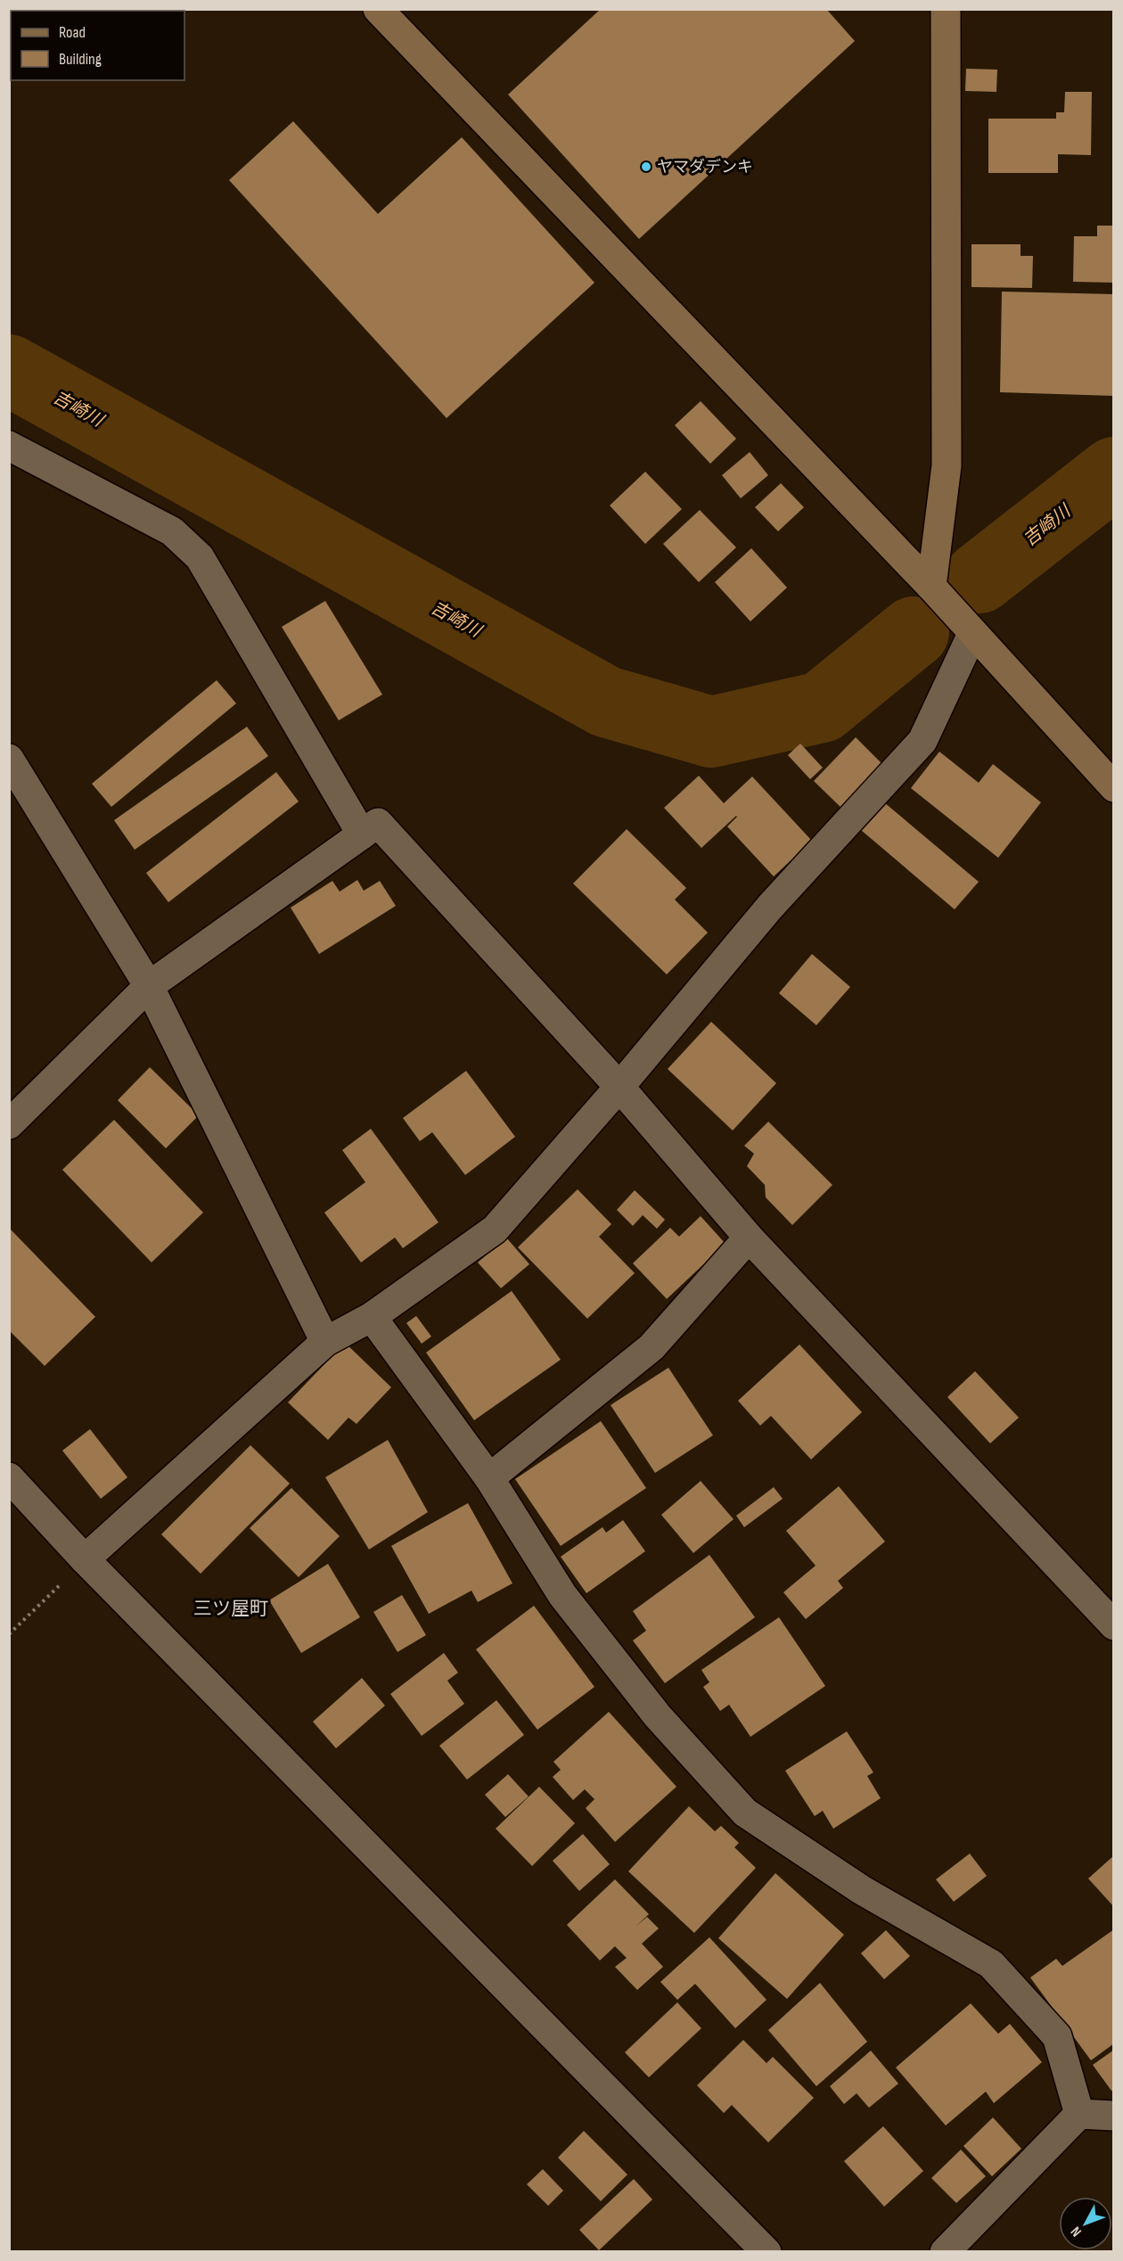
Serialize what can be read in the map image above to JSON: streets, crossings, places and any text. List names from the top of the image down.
{
  "districts": ["三ツ屋町"],
  "water": ["吉崎川"],
  "places": ["ヤマダデンキ"],
  "legend": ["Road", "Building"],
  "north": "bottom left"
}
